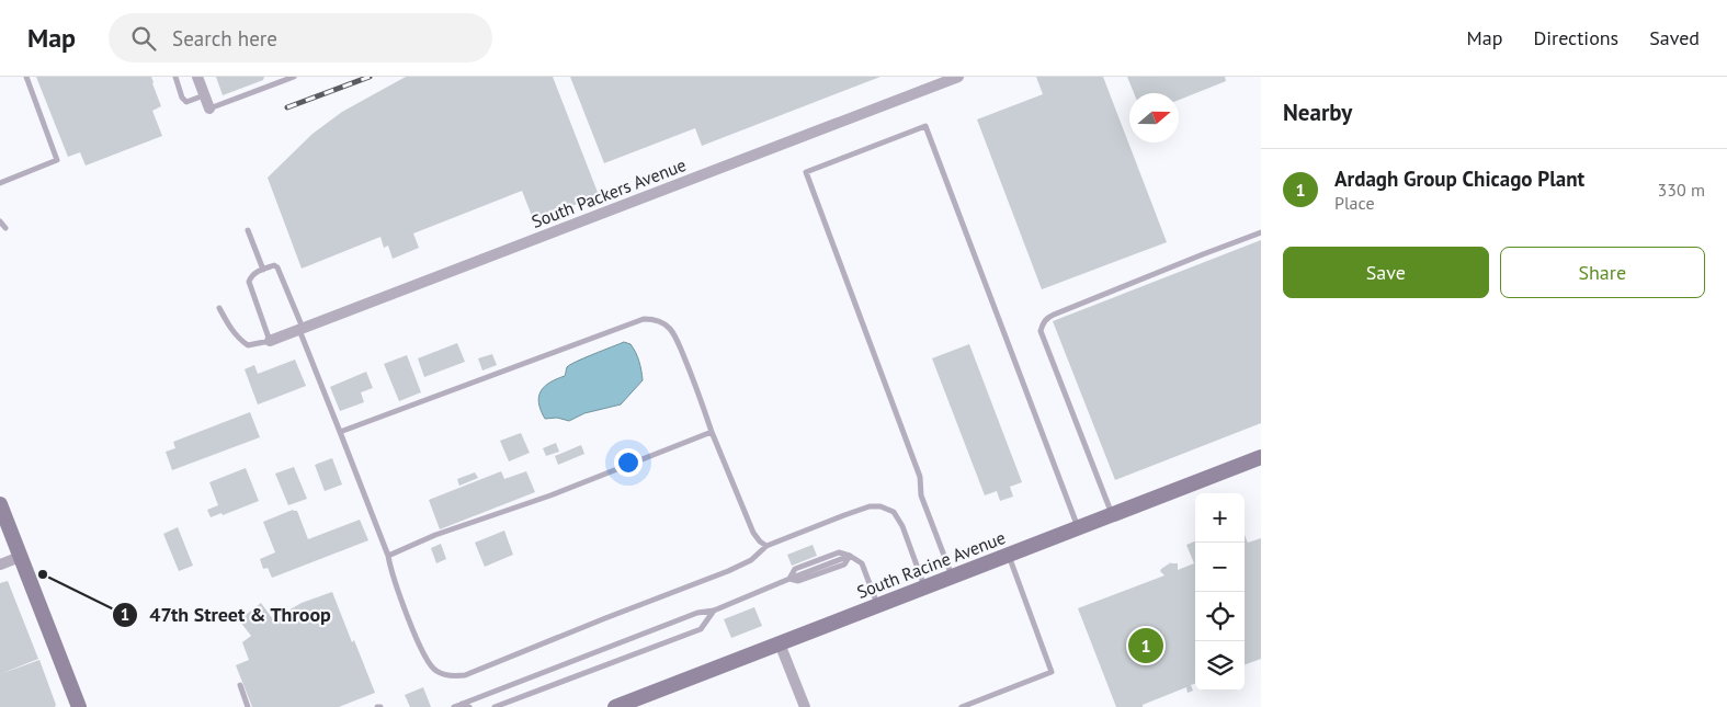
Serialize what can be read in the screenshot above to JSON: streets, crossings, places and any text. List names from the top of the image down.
{
  "streets": {
    "street": ["South Packers Avenue", "South Racine Avenue"]
  },
  "places": ["47th Street & Throop"],
  "north": "right",
  "page": {
    "header": "Map",
    "search": "Search here",
    "nav": ["Map", "Directions", "Saved"],
    "heading": "Nearby",
    "list": [
      {
        "mark": "1",
        "name": "Ardagh Group Chicago Plant",
        "note": "Place",
        "value": "330 m"
      }
    ],
    "buttons": ["Save", "Share"],
    "map_buttons": ["+", "−"],
    "pins": "1"
  }
}
